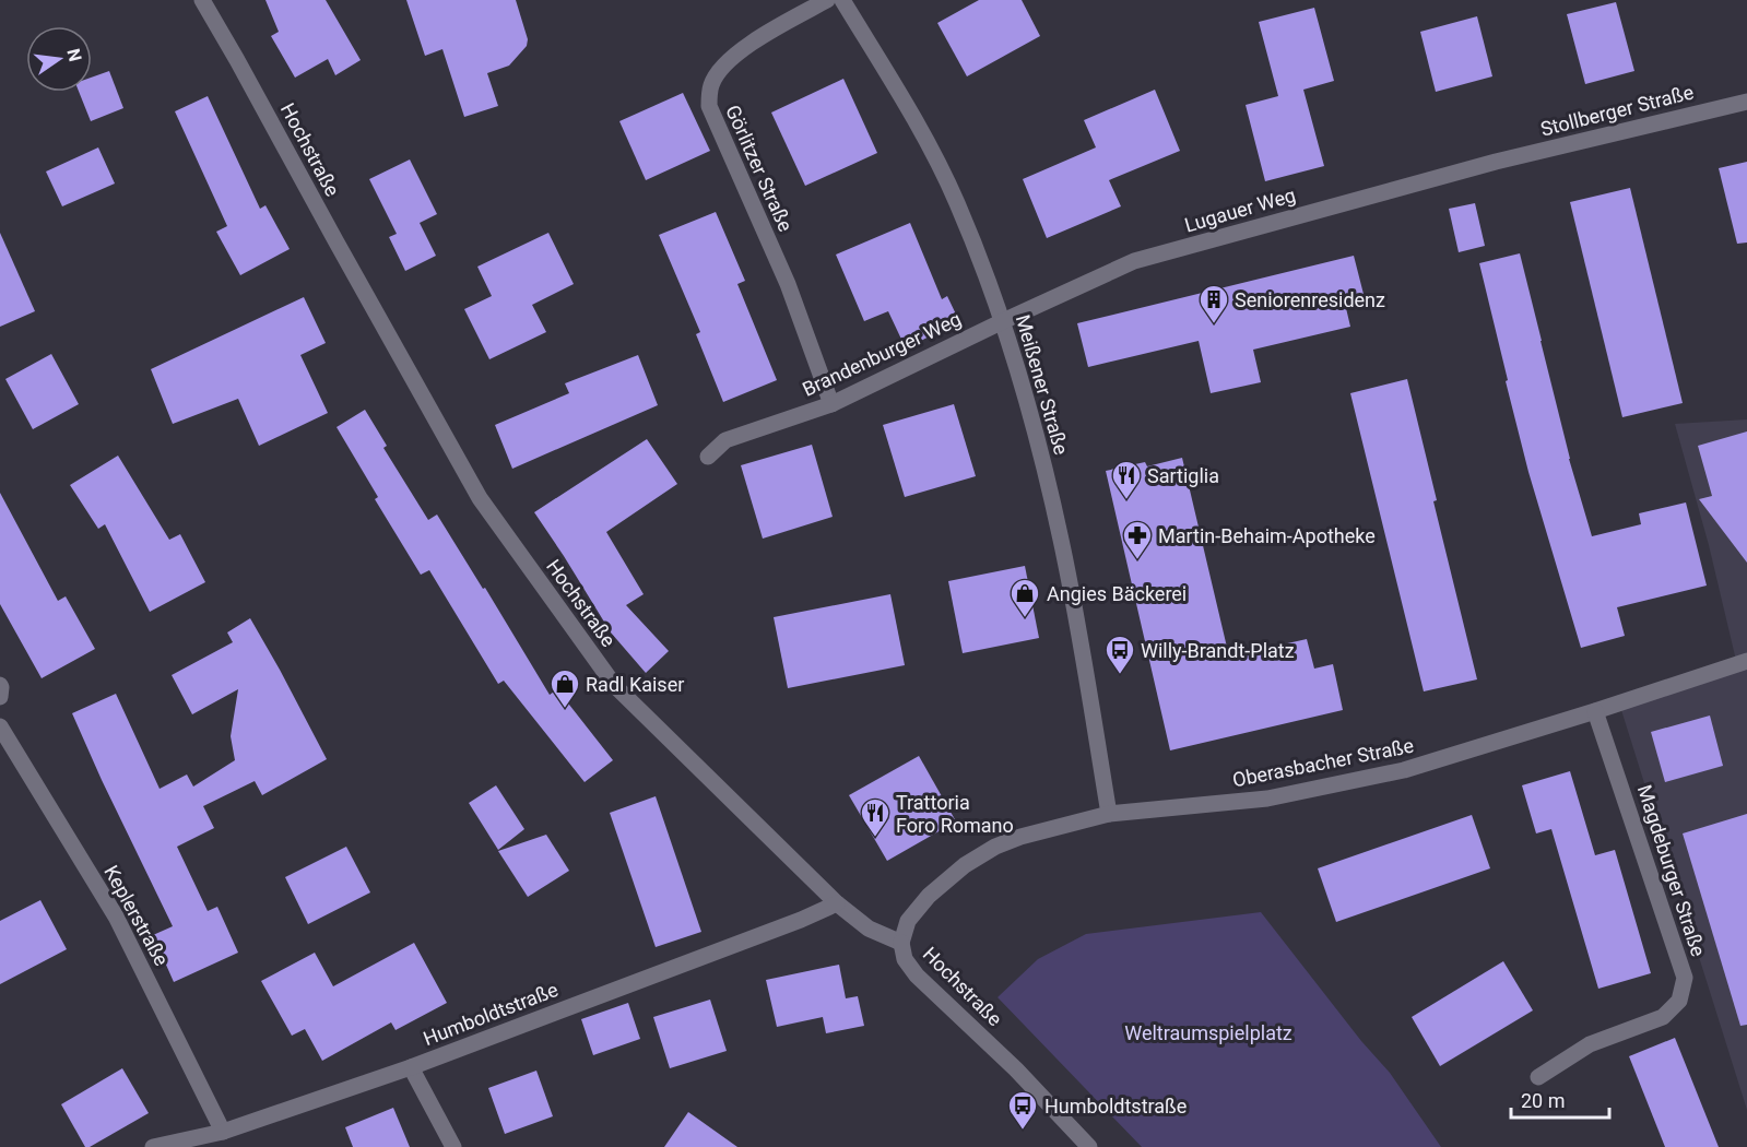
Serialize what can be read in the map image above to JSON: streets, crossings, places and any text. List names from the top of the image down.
{
  "streets": {
    "street": [
      "Stollberger Straße",
      "Hochstraße",
      "Görlitzer Straße",
      "Lugauer Weg",
      "Brandenburger Weg",
      "Meißener Straße",
      "Oberasbacher Straße",
      "Magdeburger Straße",
      "Keplerstraße",
      "Humboldtstraße"
    ]
  },
  "crossings": [
    ["Stollberger Straße", "Lugauer Weg"],
    ["Hochstraße", "Oberasbacher Straße"],
    ["Hochstraße", "Humboldtstraße"],
    ["Görlitzer Straße", "Brandenburger Weg"],
    ["Lugauer Weg", "Brandenburger Weg"],
    ["Lugauer Weg", "Meißener Straße"],
    ["Brandenburger Weg", "Meißener Straße"],
    ["Meißener Straße", "Oberasbacher Straße"],
    ["Oberasbacher Straße", "Magdeburger Straße"],
    ["Keplerstraße", "Humboldtstraße"]
  ],
  "parks": ["Weltraumspielplatz"],
  "places": {
    "building": ["Seniorenresidenz"],
    "restaurant": ["Sartiglia", "Trattoria Foro Romano"],
    "pharmacy": ["Martin-Behaim-Apotheke"],
    "shop": ["Angies Bäckerei", "Radl Kaiser"],
    "bus stop": ["Willy-Brandt-Platz", "Humboldtstraße"]
  },
  "scale_bar": "20 m",
  "north": "right"
}
